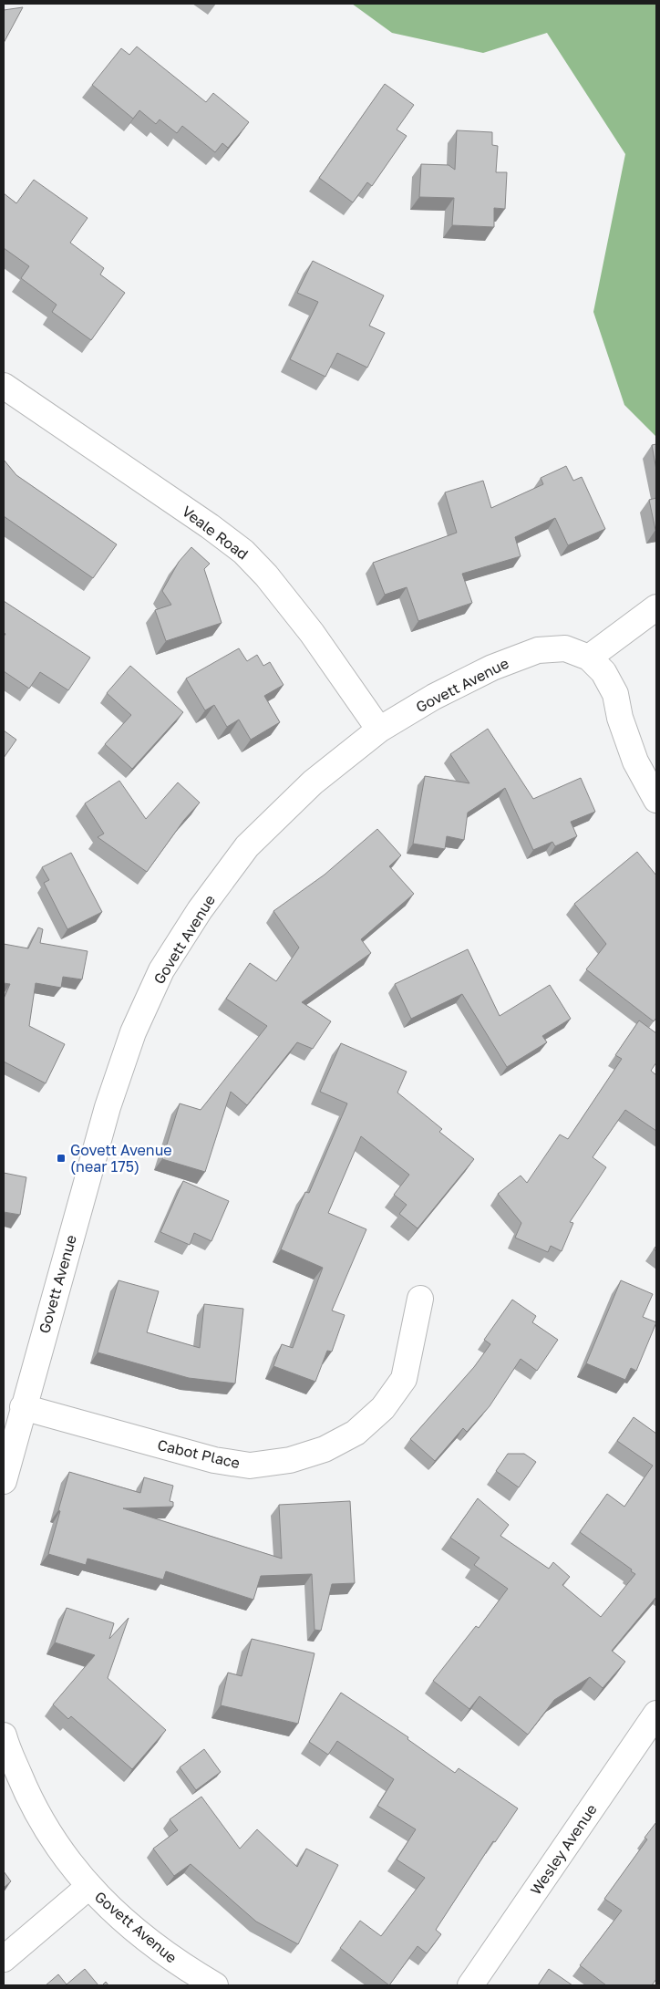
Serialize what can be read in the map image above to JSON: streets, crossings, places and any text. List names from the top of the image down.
{
  "streets": {
    "street": [
      "Veale Road",
      "Govett Avenue",
      "Cabot Place",
      "Wesley Avenue"
    ]
  },
  "crossings": [
    ["Veale Road", "Govett Avenue"],
    ["Govett Avenue", "Cabot Place"]
  ],
  "places": {
    "transit": ["Govett Avenue (near 175)"]
  }
}
